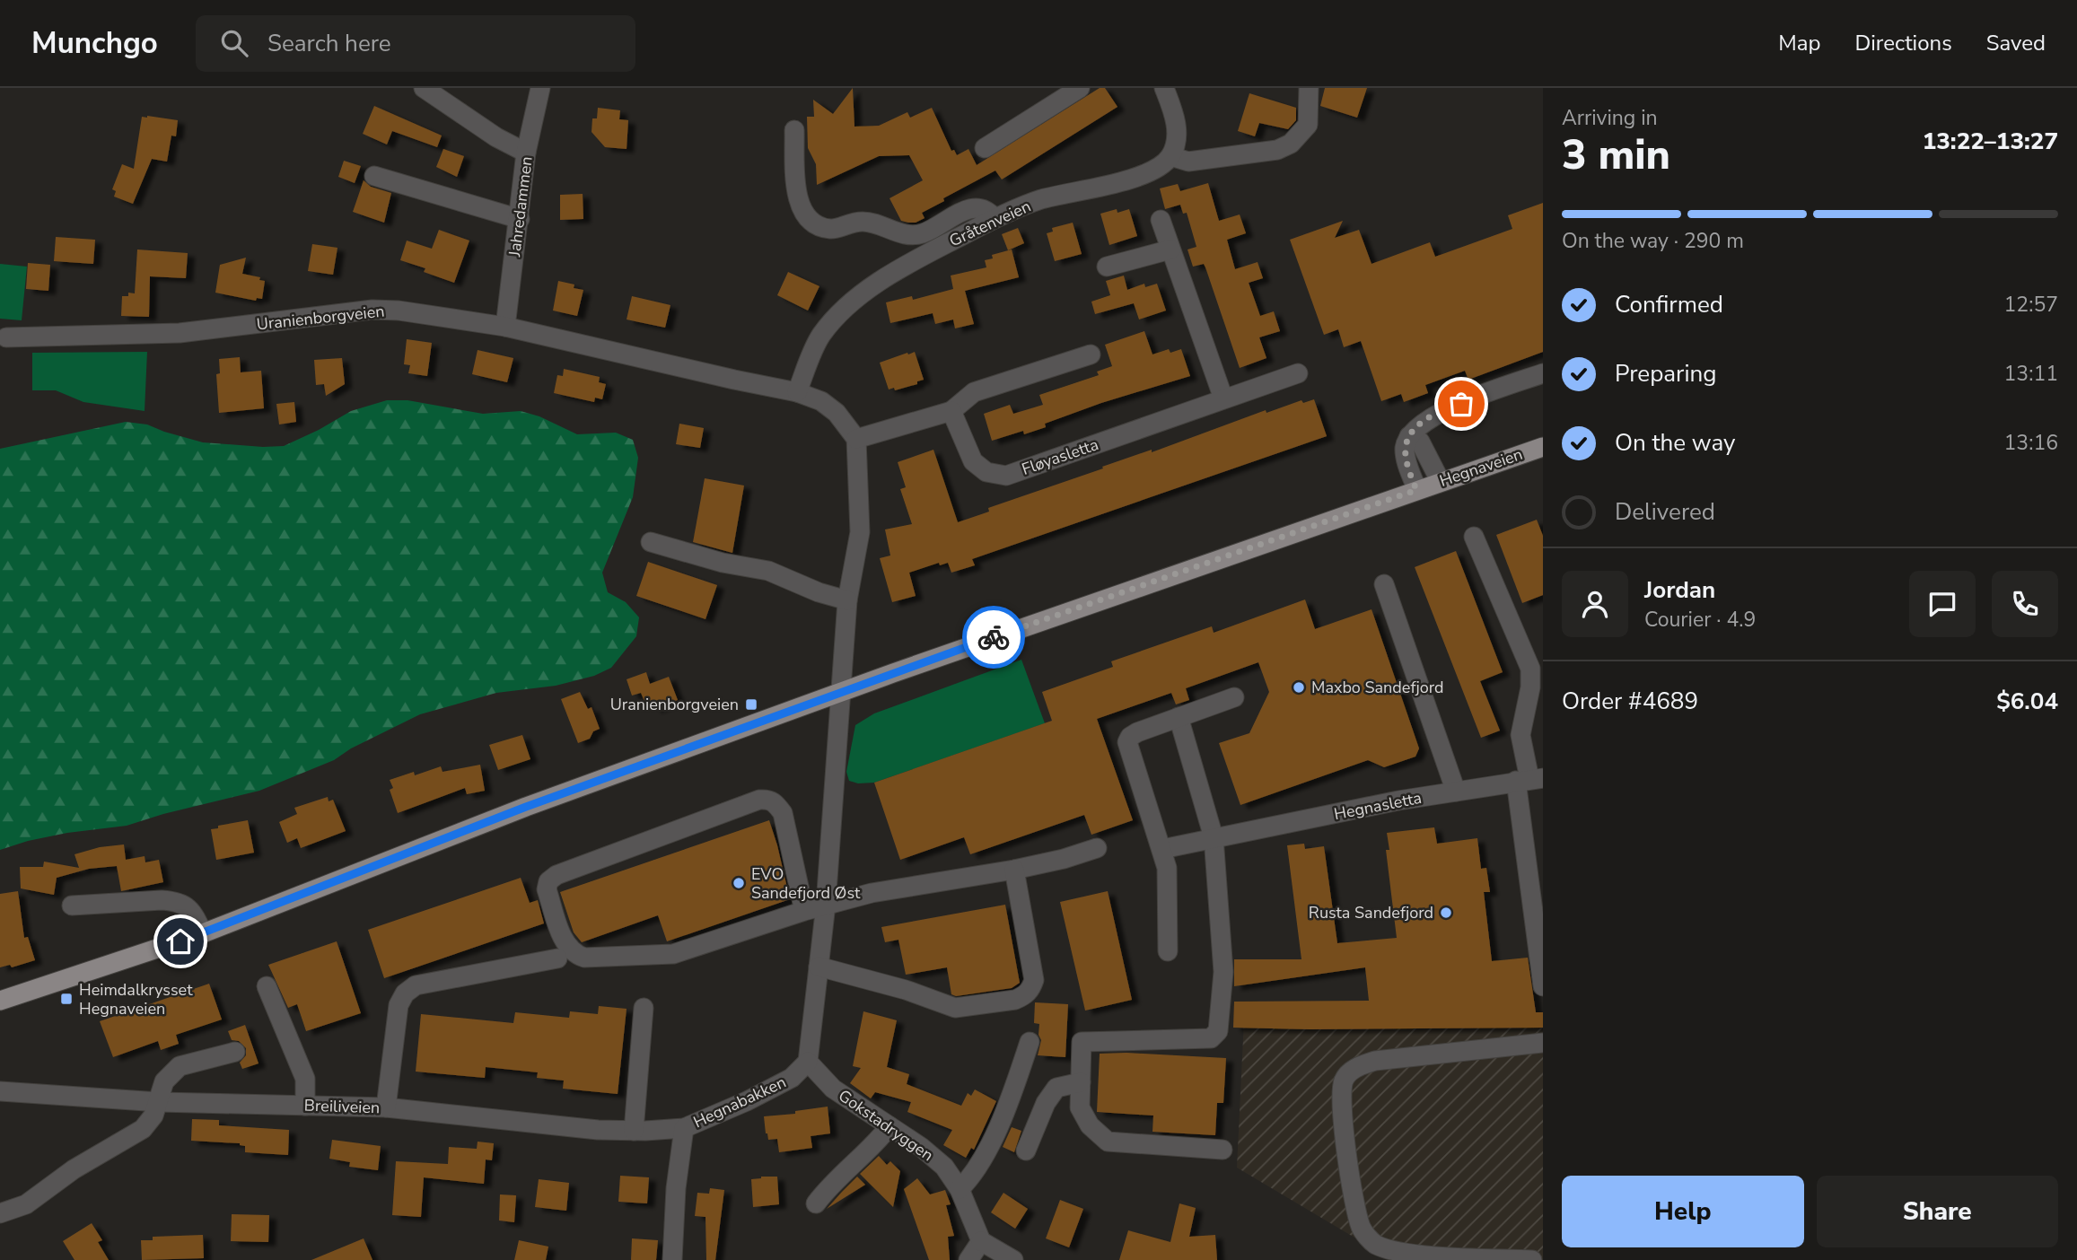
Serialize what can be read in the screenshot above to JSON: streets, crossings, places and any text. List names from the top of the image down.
{
  "streets": {
    "main road": ["Hegnaveien"],
    "street": [
      "Jahredammen",
      "Gråtenveien",
      "Uranienborgveien",
      "Fløyasletta",
      "Hegnasletta",
      "Hegnabakken",
      "Breiliveien",
      "Gokstadryggen"
    ]
  },
  "crossings": [
    ["Jahredammen", "Uranienborgveien"],
    ["Gråtenveien", "Uranienborgveien"],
    ["Hegnabakken", "Breiliveien"],
    ["Hegnabakken", "Gokstadryggen"]
  ],
  "places": {
    "other": ["Maxbo Sandefjord", "EVO Sandefjord Øst", "Rusta Sandefjord"],
    "transit": ["Uranienborgveien", "Heimdalkrysset Hegnaveien"]
  },
  "page": {
    "header": "Munchgo",
    "search": "Search here",
    "nav": ["Map", "Directions", "Saved"],
    "heading": ["3 min", "Arriving in", "13:22–13:27"],
    "panel": [
      "Jordan",
      "Courier · 4.9",
      "Order #4689",
      "$6.04"
    ],
    "bar": "On the way · 290 m",
    "list": [
      ["Confirmed", "12:57"],
      ["Preparing", "13:11"],
      ["On the way", "13:16"],
      "Delivered"
    ],
    "buttons": ["Help", "Share"]
  }
}
